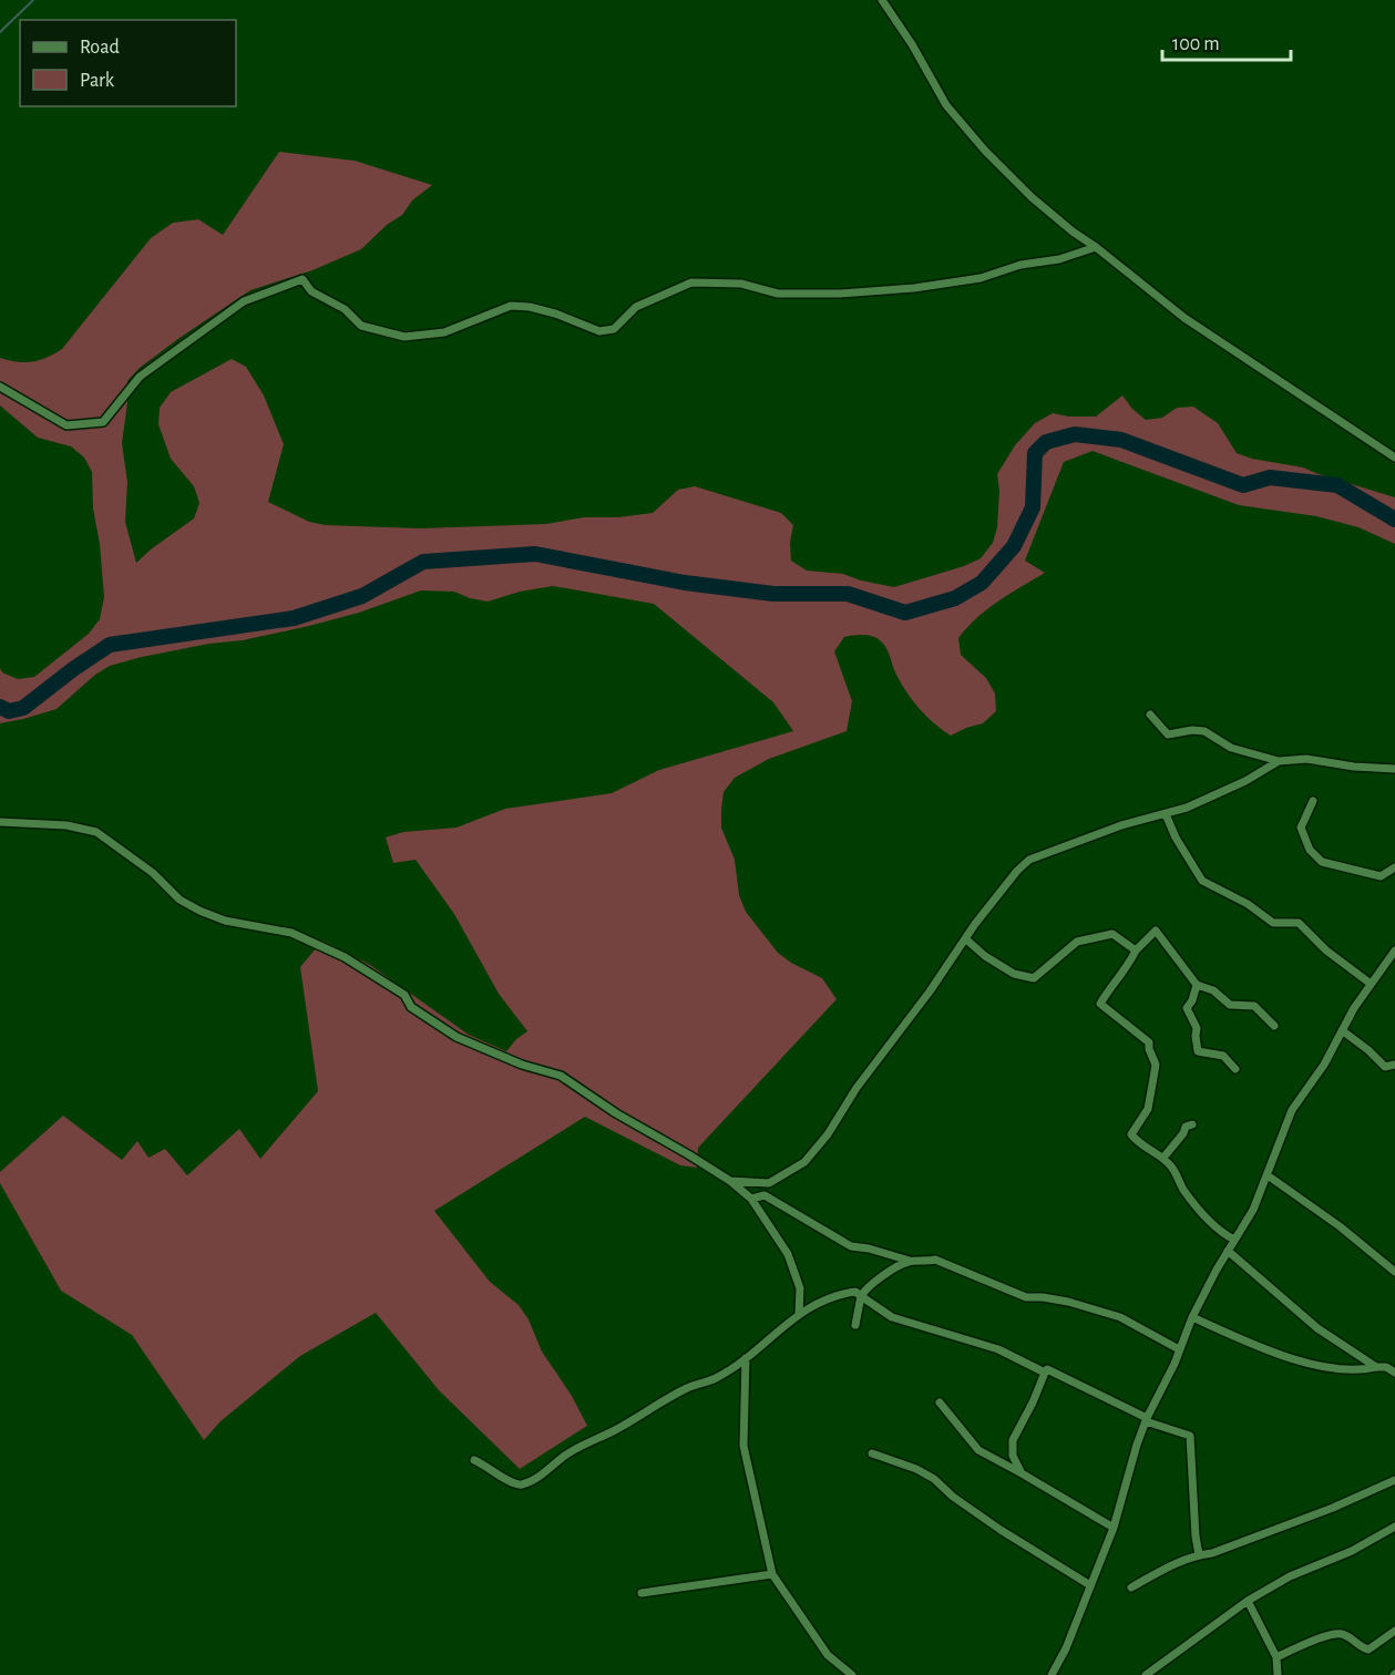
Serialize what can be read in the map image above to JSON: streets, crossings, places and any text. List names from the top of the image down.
{
  "legend": ["Road", "Park"],
  "scale_bar": "100 m"
}
